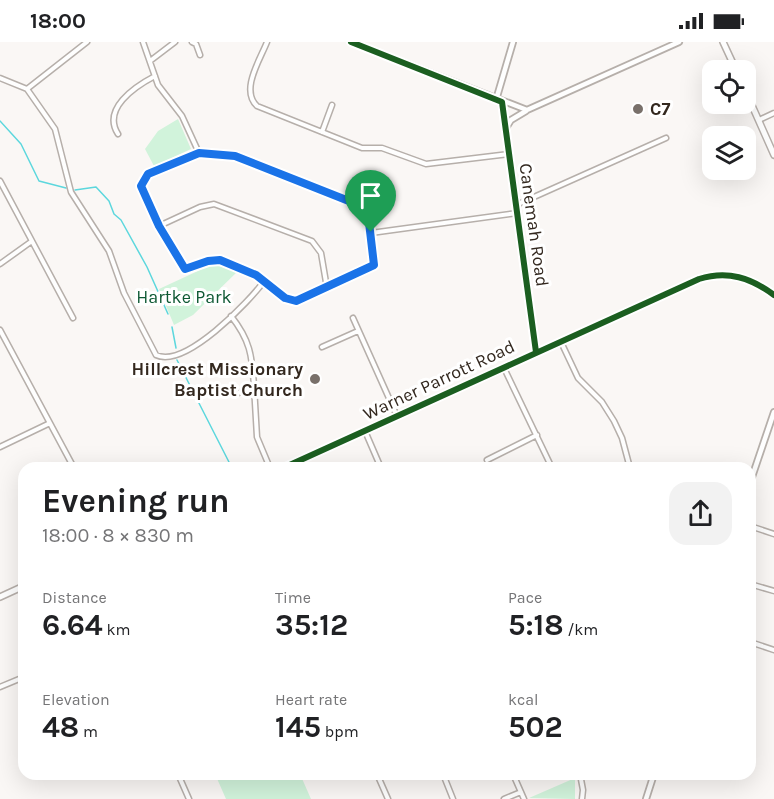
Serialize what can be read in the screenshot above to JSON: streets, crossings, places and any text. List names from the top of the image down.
{
  "streets": {
    "main road": ["Warner Parrott Road"],
    "street": ["Canemah Road"]
  },
  "crossings": [
    ["Canemah Road", "Warner Parrott Road"]
  ],
  "parks": ["Hartke Park"],
  "places": ["C7", "Hillcrest Missionary Baptist Church"],
  "page": {
    "status": "18:00",
    "heading": ["Evening run", "18:00 · 8 × 830 m"],
    "stats": [
      ["Distance", "6.64 km"],
      ["Time", "35:12"],
      ["Pace", "5:18 /km"],
      ["Elevation", "48 m"],
      ["Heart rate", "145 bpm"],
      ["kcal", "502"]
    ]
  }
}
